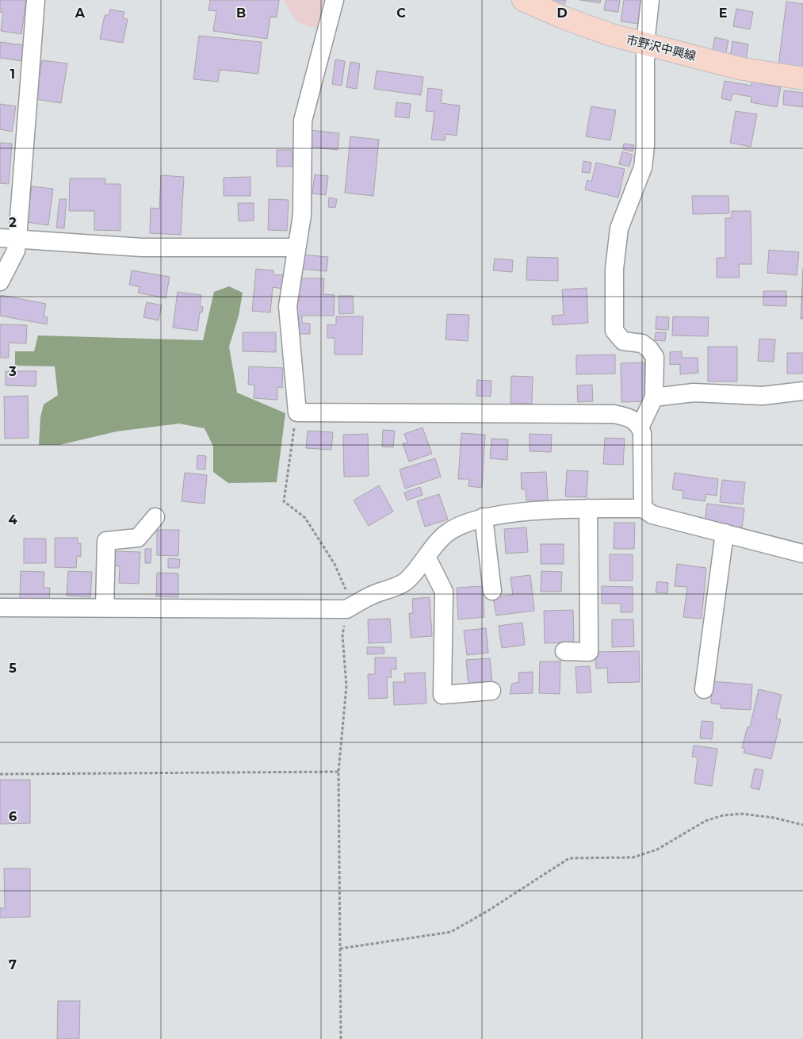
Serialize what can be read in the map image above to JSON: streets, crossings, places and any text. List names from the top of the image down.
{
  "streets": {
    "main road": ["市野沢中興線"]
  },
  "grid": {
    "columns": [
      "A",
      "B",
      "C",
      "D",
      "E"
    ],
    "rows": [
      "1",
      "2",
      "3",
      "4",
      "5",
      "6",
      "7"
    ]
  }
}
